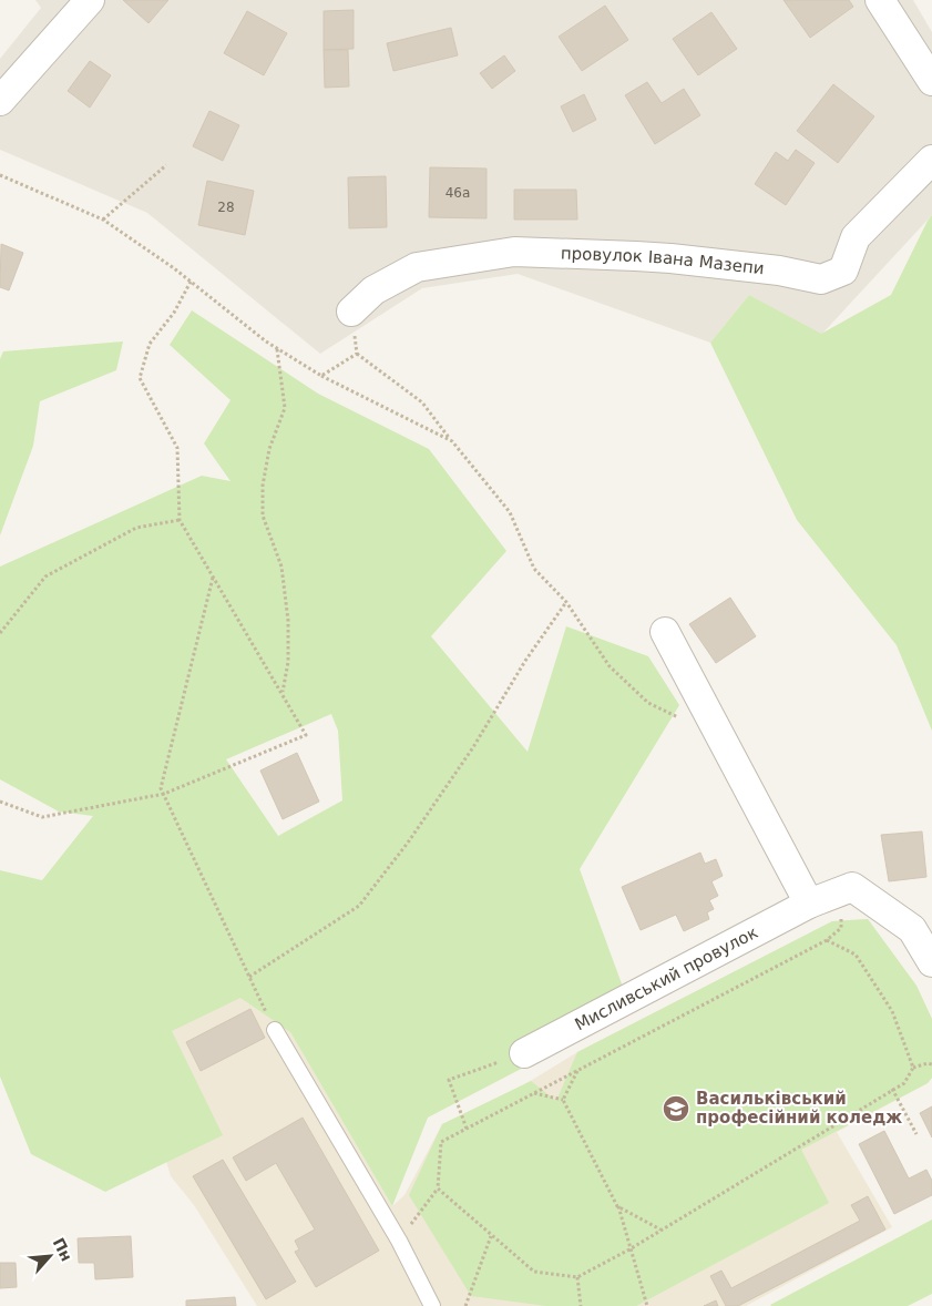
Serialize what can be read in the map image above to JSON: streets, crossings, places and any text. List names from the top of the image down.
{
  "streets": {
    "street": ["провулок Івана Мазепи", "Мисливський провулок"]
  },
  "places": {
    "school or university": ["Васильківський професійний коледж"]
  },
  "house_numbers": ["46а", "28"],
  "north": "top right"
}
